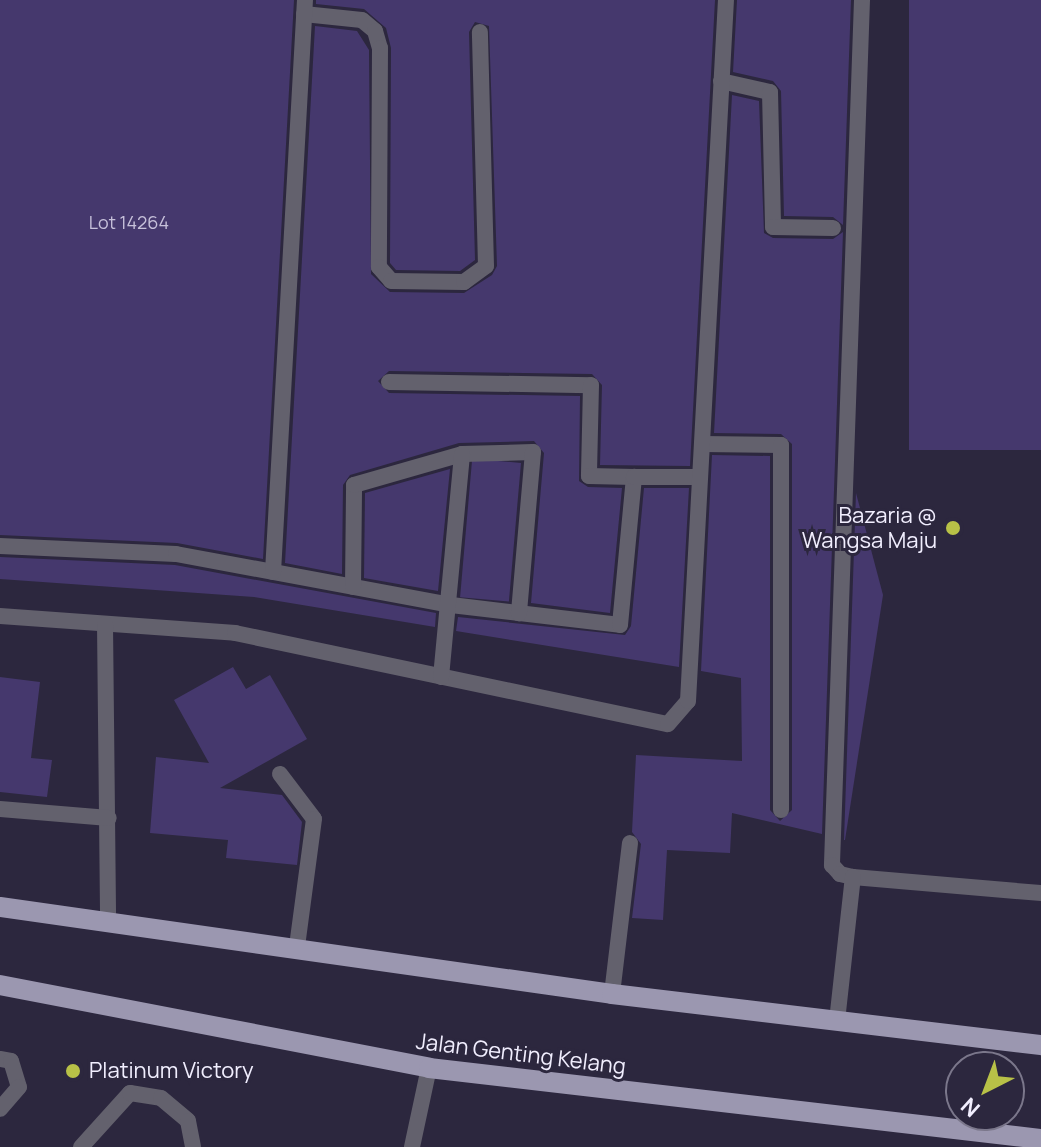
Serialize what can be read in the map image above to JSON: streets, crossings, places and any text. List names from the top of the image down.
{
  "streets": {
    "main road": ["Jalan Genting Kelang"]
  },
  "places": ["Bazaria @ Wangsa Maju", "Platinum Victory"],
  "house_numbers": ["Lot 14264"],
  "north": "bottom left"
}
